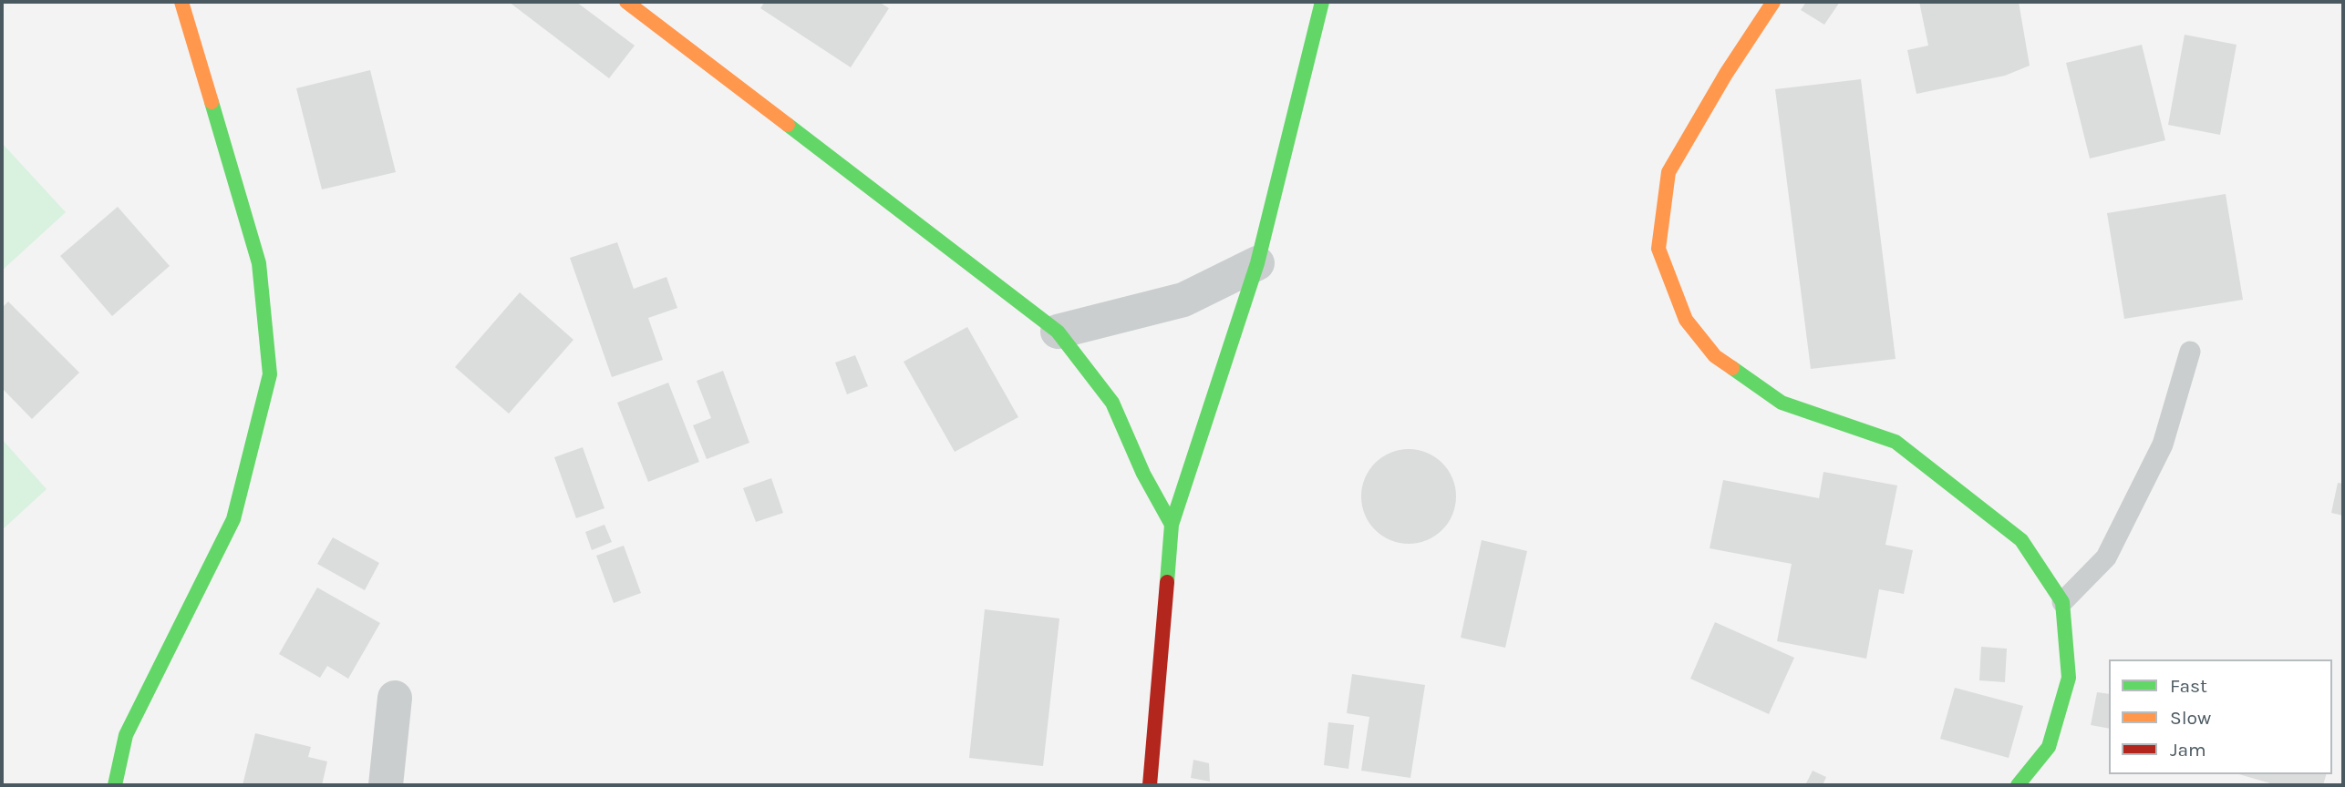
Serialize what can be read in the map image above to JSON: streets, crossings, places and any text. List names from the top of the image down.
{
  "legend": ["Fast", "Slow", "Jam"]
}
